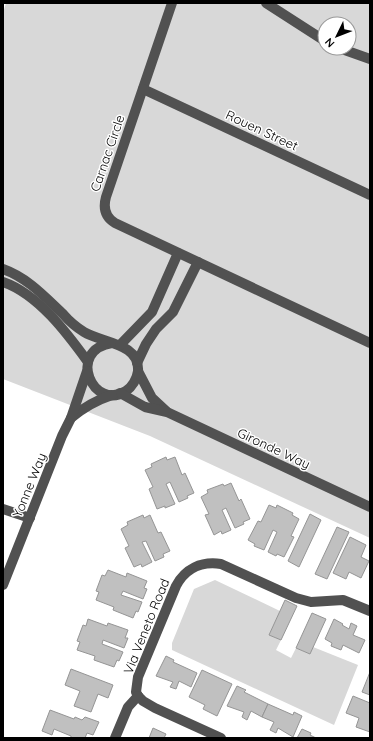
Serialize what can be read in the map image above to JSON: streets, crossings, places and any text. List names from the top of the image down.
{
  "streets": {
    "street": [
      "Rouen Street",
      "Carnac Circle",
      "Gironde Way",
      "Yonne Way",
      "Via Veneto Road"
    ]
  },
  "crossings": [
    ["Rouen Street", "Carnac Circle"]
  ],
  "north": "bottom left"
}
